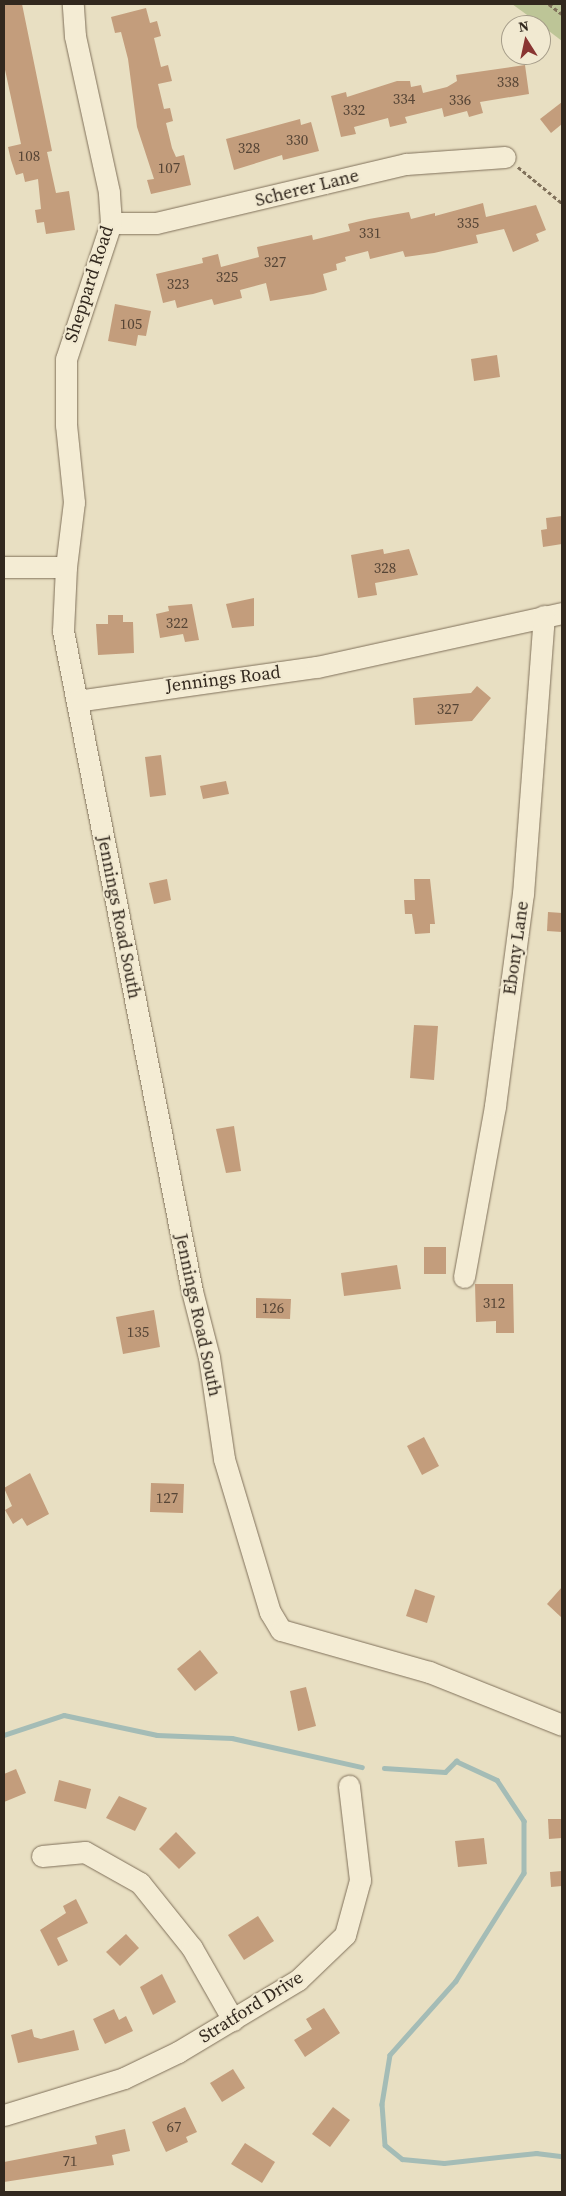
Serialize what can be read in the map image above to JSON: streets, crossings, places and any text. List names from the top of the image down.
{
  "streets": {
    "street": [
      "Scherer Lane",
      "Sheppard Road",
      "Jennings Road",
      "Jennings Road South",
      "Ebony Lane",
      "Stratford Drive"
    ]
  },
  "crossings": [
    ["Scherer Lane", "Sheppard Road"],
    ["Jennings Road", "Jennings Road South"],
    ["Jennings Road", "Ebony Lane"]
  ],
  "house_numbers": [
    "338",
    "334",
    "336",
    "332",
    "330",
    "328",
    "108",
    "107",
    "335",
    "331",
    "327",
    "325",
    "323",
    "105",
    "328",
    "322",
    "327",
    "312",
    "126",
    "135",
    "127",
    "67",
    "71"
  ],
  "north": "top"
}
